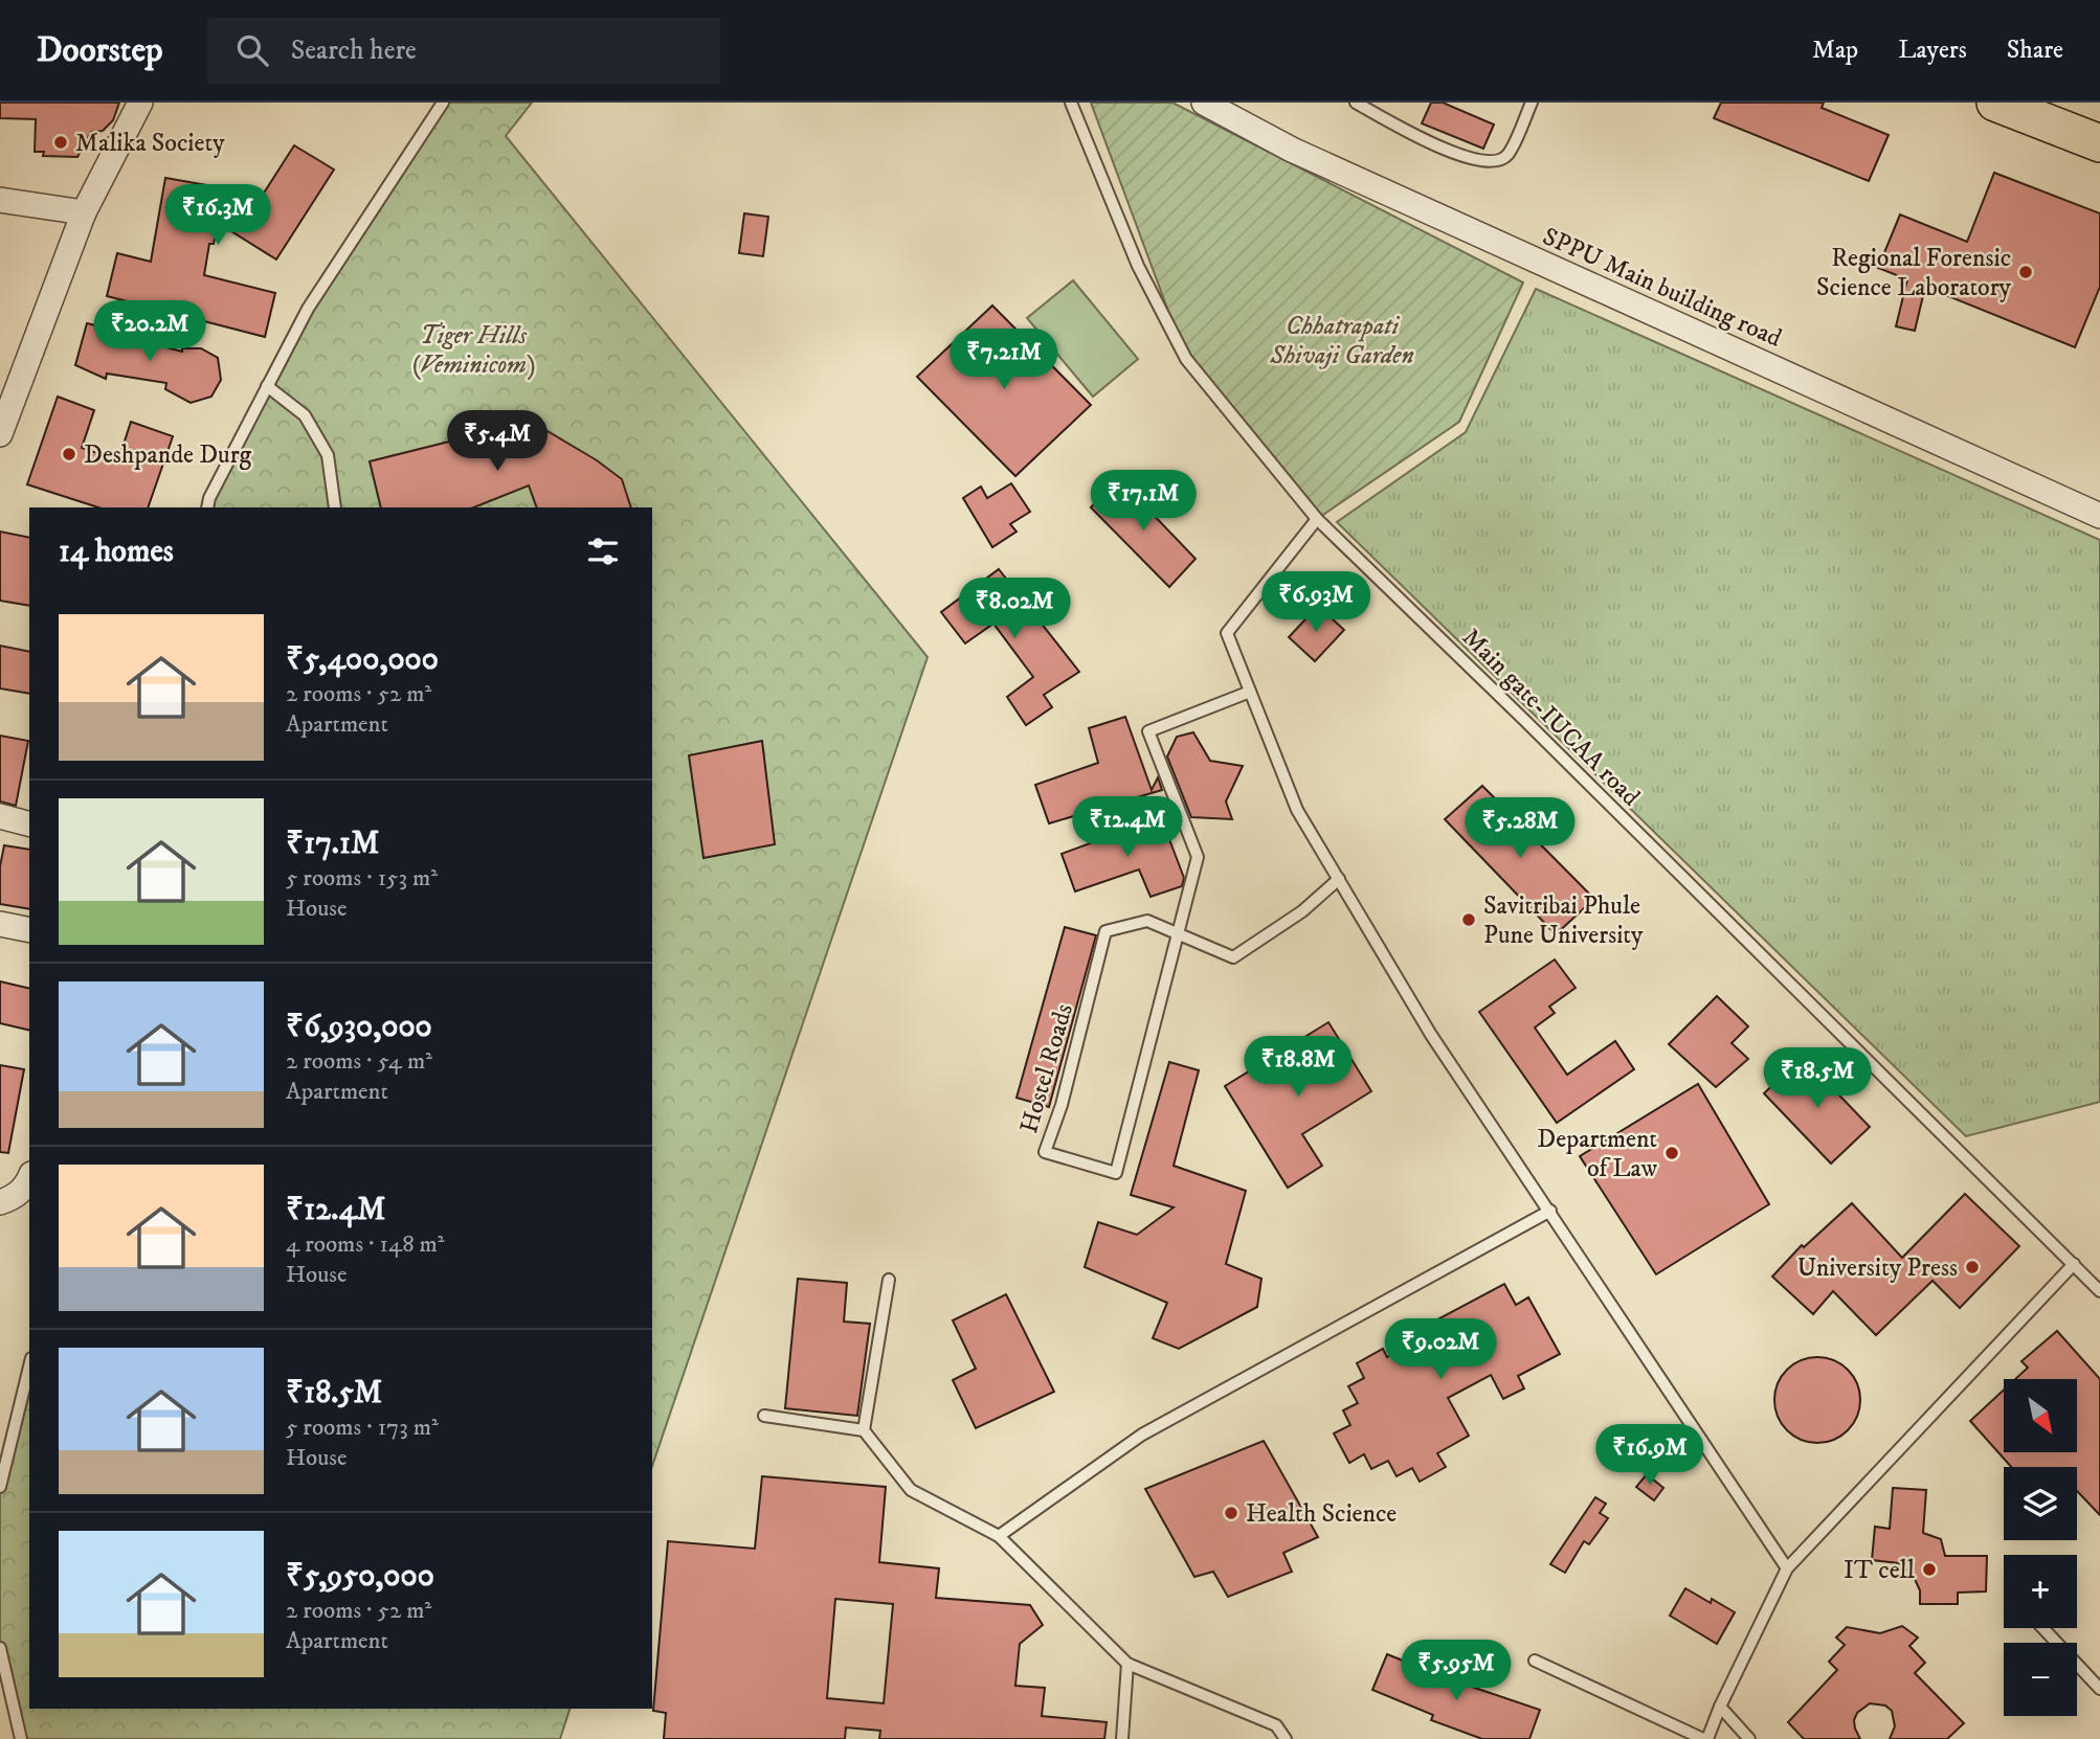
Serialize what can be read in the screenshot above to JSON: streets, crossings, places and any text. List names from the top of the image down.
{
  "streets": {
    "street": ["SPPU Main building road"],
    "lane": ["Main gate-IUCAA road", "Hostel Roads"]
  },
  "parks": ["Chhatrapati Shivaji Garden", "Tiger Hills (Veminicom)"],
  "places": [
    "Malika Society",
    "Regional Forensic Science Laboratory",
    "Deshpande Durg",
    "Savitribai Phule Pune University",
    "Department of Law",
    "University Press",
    "Health Science",
    "IT cell"
  ],
  "north": "bottom right",
  "page": {
    "header": "Doorstep",
    "search": "Search here",
    "nav": ["Map", "Layers", "Share"],
    "price": [
      "₹16.3M",
      "₹20.2M",
      "₹7.21M",
      "₹5.4M",
      "₹17.1M",
      "₹6.93M",
      "₹8.02M",
      "₹12.4M",
      "₹5.28M",
      "₹18.8M",
      "₹18.5M",
      "₹9.02M",
      "₹16.9M",
      "₹5.95M"
    ],
    "heading": "14 homes",
    "list": [
      {
        "name": "₹5,400,000",
        "note": "2 rooms · 52 m² · Apartment"
      },
      {
        "name": "₹17.1M",
        "note": "5 rooms · 153 m² · House"
      },
      {
        "name": "₹6,930,000",
        "note": "2 rooms · 54 m² · Apartment"
      },
      {
        "name": "₹12.4M",
        "note": "4 rooms · 148 m² · House"
      },
      {
        "name": "₹18.5M",
        "note": "5 rooms · 173 m² · House"
      },
      {
        "name": "₹5,950,000",
        "note": "2 rooms · 52 m² · Apartment"
      }
    ],
    "map_buttons": ["+", "−"]
  }
}
